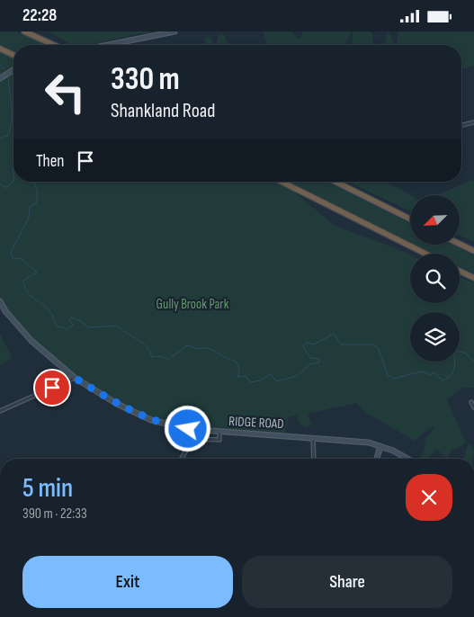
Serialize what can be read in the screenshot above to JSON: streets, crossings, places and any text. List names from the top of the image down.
{
  "streets": {
    "main road": ["RIDGE ROAD"]
  },
  "parks": ["Gully Brook Park"],
  "north": "bottom left",
  "page": {
    "status": "22:28",
    "turn": ["330 m", "Shankland Road"],
    "then": "Then",
    "heading": ["5 min", "390 m · 22:33"],
    "buttons": ["Exit", "Share"]
  }
}
